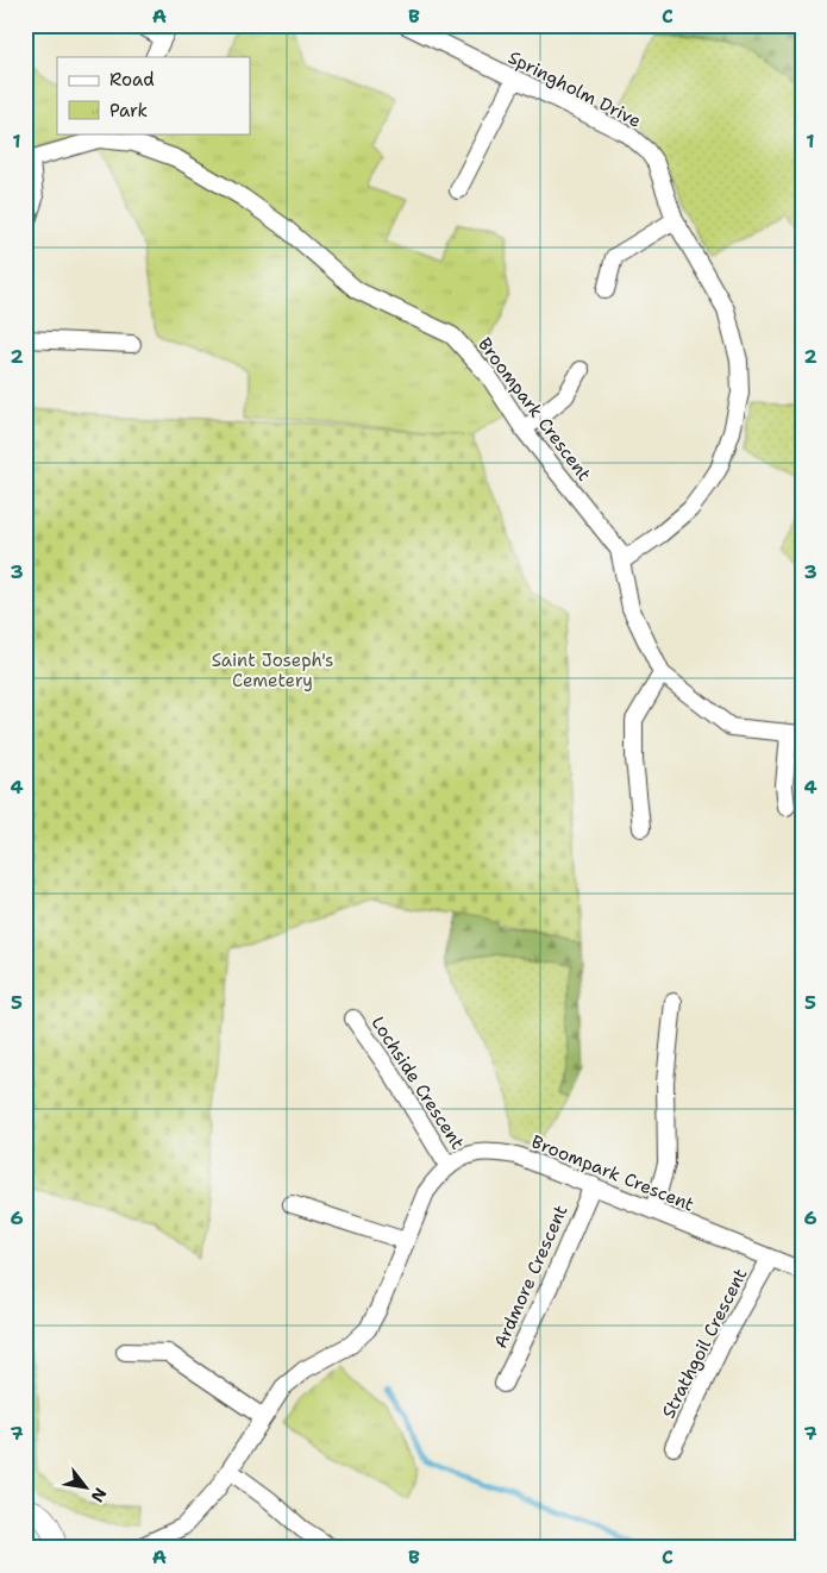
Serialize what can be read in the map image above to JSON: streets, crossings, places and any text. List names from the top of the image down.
{
  "streets": {
    "street": [
      "Springholm Drive",
      "Broompark Crescent",
      "Lochside Crescent",
      "Ardmore Crescent",
      "Strathgoil Crescent"
    ]
  },
  "crossings": [
    ["Springholm Drive", "Broompark Crescent"],
    ["Broompark Crescent", "Lochside Crescent"],
    ["Broompark Crescent", "Ardmore Crescent"],
    ["Broompark Crescent", "Strathgoil Crescent"]
  ],
  "parks": ["Saint Joseph's Cemetery"],
  "legend": ["Road", "Park"],
  "north": "bottom right",
  "grid": {
    "columns": ["A", "B", "C"],
    "rows": [
      "1",
      "2",
      "3",
      "4",
      "5",
      "6",
      "7"
    ]
  }
}
